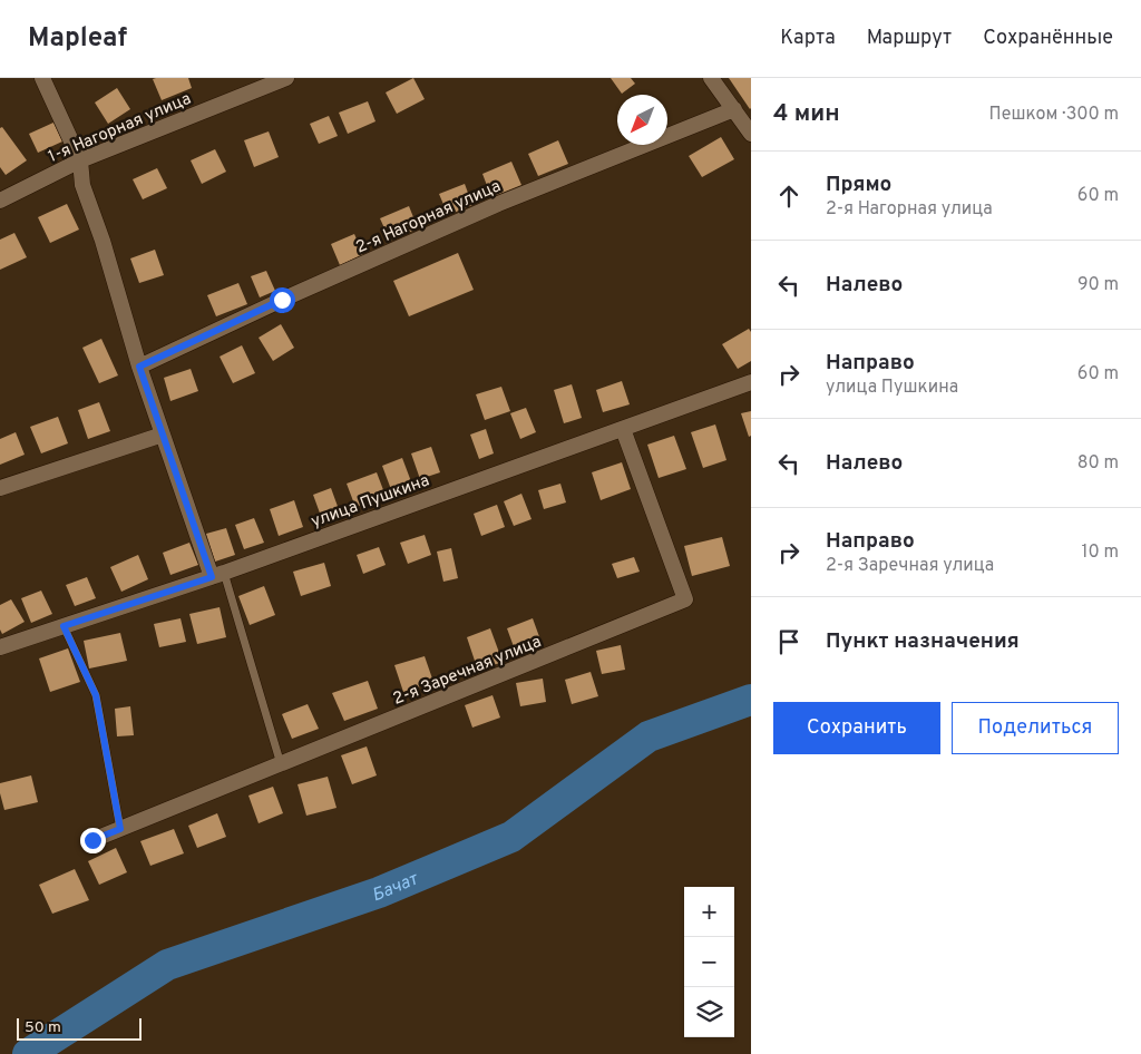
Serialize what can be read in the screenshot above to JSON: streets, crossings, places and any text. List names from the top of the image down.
{
  "streets": {
    "street": [
      "1-я Нагорная улица",
      "2-я Нагорная улица",
      "улица Пушкина",
      "2-я Заречная улица"
    ]
  },
  "crossings": [
    ["улица Пушкина", "2-я Заречная улица"]
  ],
  "water": ["Бачат"],
  "scale_bar": "50 m",
  "north": "bottom left",
  "page": {
    "header": "Mapleaf",
    "nav": ["Карта", "Маршрут", "Сохранённые"],
    "heading": ["4 мин", "Пешком · 300 m"],
    "list": [
      ["Прямо", "2-я Нагорная улица", "60 m"],
      ["Налево", "90 m"],
      ["Направо", "улица Пушкина", "60 m"],
      ["Налево", "80 m"],
      ["Направо", "2-я Заречная улица", "10 m"],
      "Пункт назначения"
    ],
    "buttons": ["Сохранить", "Поделиться"],
    "map_buttons": ["+", "−"],
    "scale": "50 m"
  }
}
